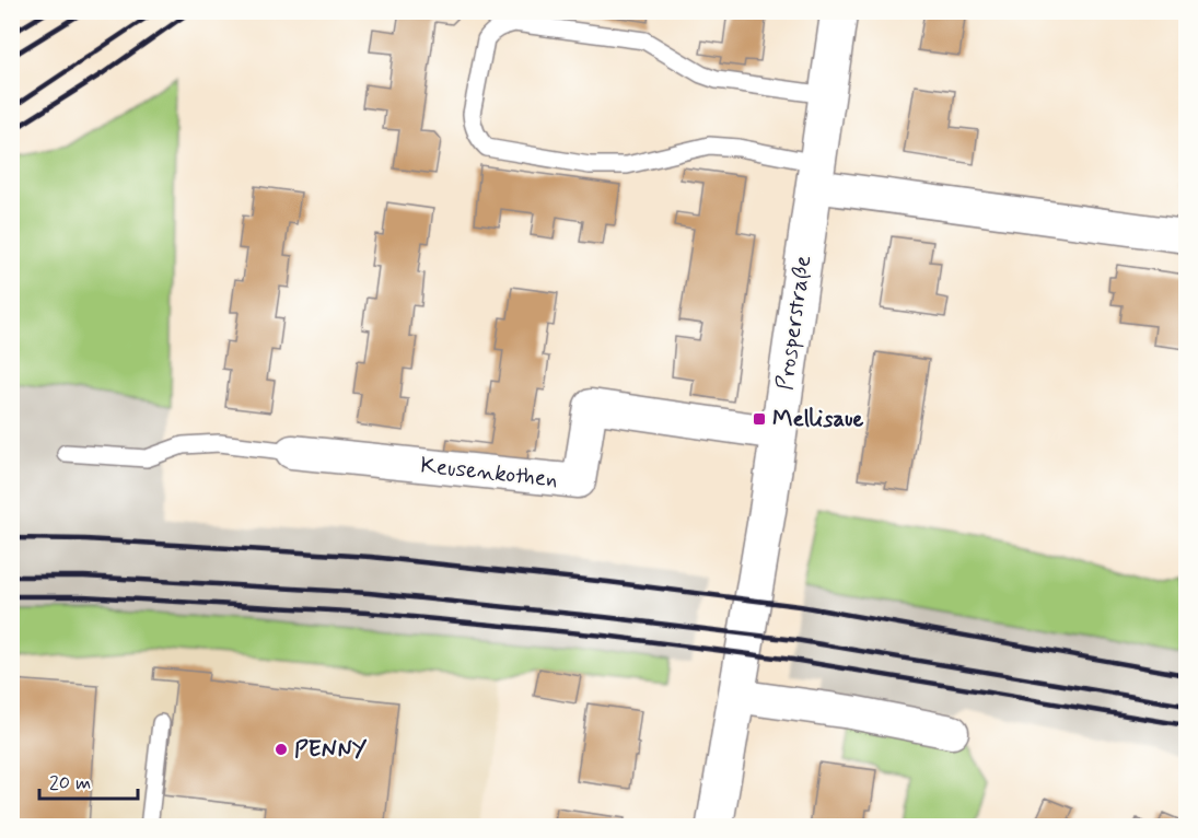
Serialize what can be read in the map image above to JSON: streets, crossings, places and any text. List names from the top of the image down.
{
  "streets": {
    "main road": ["Prosperstraße"],
    "street": ["Keusenkothen"]
  },
  "crossings": [
    ["Prosperstraße", "Keusenkothen"]
  ],
  "places": {
    "transit": ["Mellisaue"],
    "other": ["PENNY"]
  },
  "scale_bar": "20 m"
}
